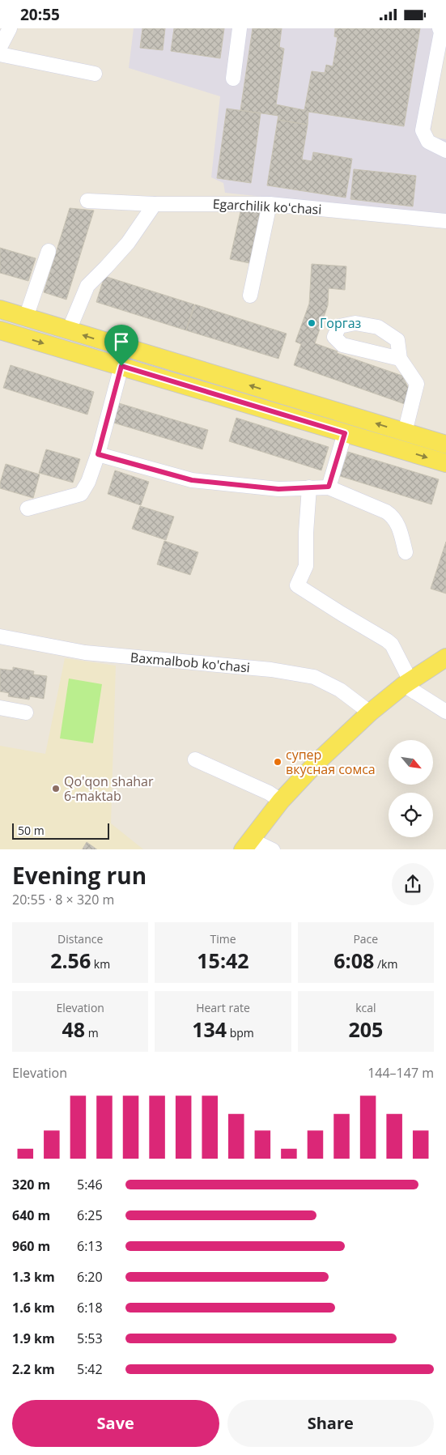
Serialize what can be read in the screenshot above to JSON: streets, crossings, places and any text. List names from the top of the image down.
{
  "streets": {
    "street": ["Egarchilik koʻchasi", "Baxmalbob ko'chasi"]
  },
  "places": ["Горгаз", "супер вкусная сомса", "Qo'qon shahar 6-maktab"],
  "scale_bar": "50 m",
  "north": "bottom right",
  "page": {
    "status": "20:55",
    "scale": "50 m",
    "heading": ["Evening run", "20:55 · 8 × 320 m"],
    "stats": [
      ["Distance", "2.56 km"],
      ["Time", "15:42"],
      ["Pace", "6:08 /km"],
      ["Elevation", "48 m"],
      ["Heart rate", "134 bpm"],
      ["kcal", "205"]
    ],
    "chart": ["Elevation", "144–147 m"],
    "list": [
      {
        "name": "320 m",
        "note": "5:46"
      },
      {
        "name": "640 m",
        "note": "6:25"
      },
      {
        "name": "960 m",
        "note": "6:13"
      },
      {
        "name": "1.3 km",
        "note": "6:20"
      },
      {
        "name": "1.6 km",
        "note": "6:18"
      },
      {
        "name": "1.9 km",
        "note": "5:53"
      },
      {
        "name": "2.2 km",
        "note": "5:42"
      }
    ],
    "buttons": ["Save", "Share"]
  }
}
